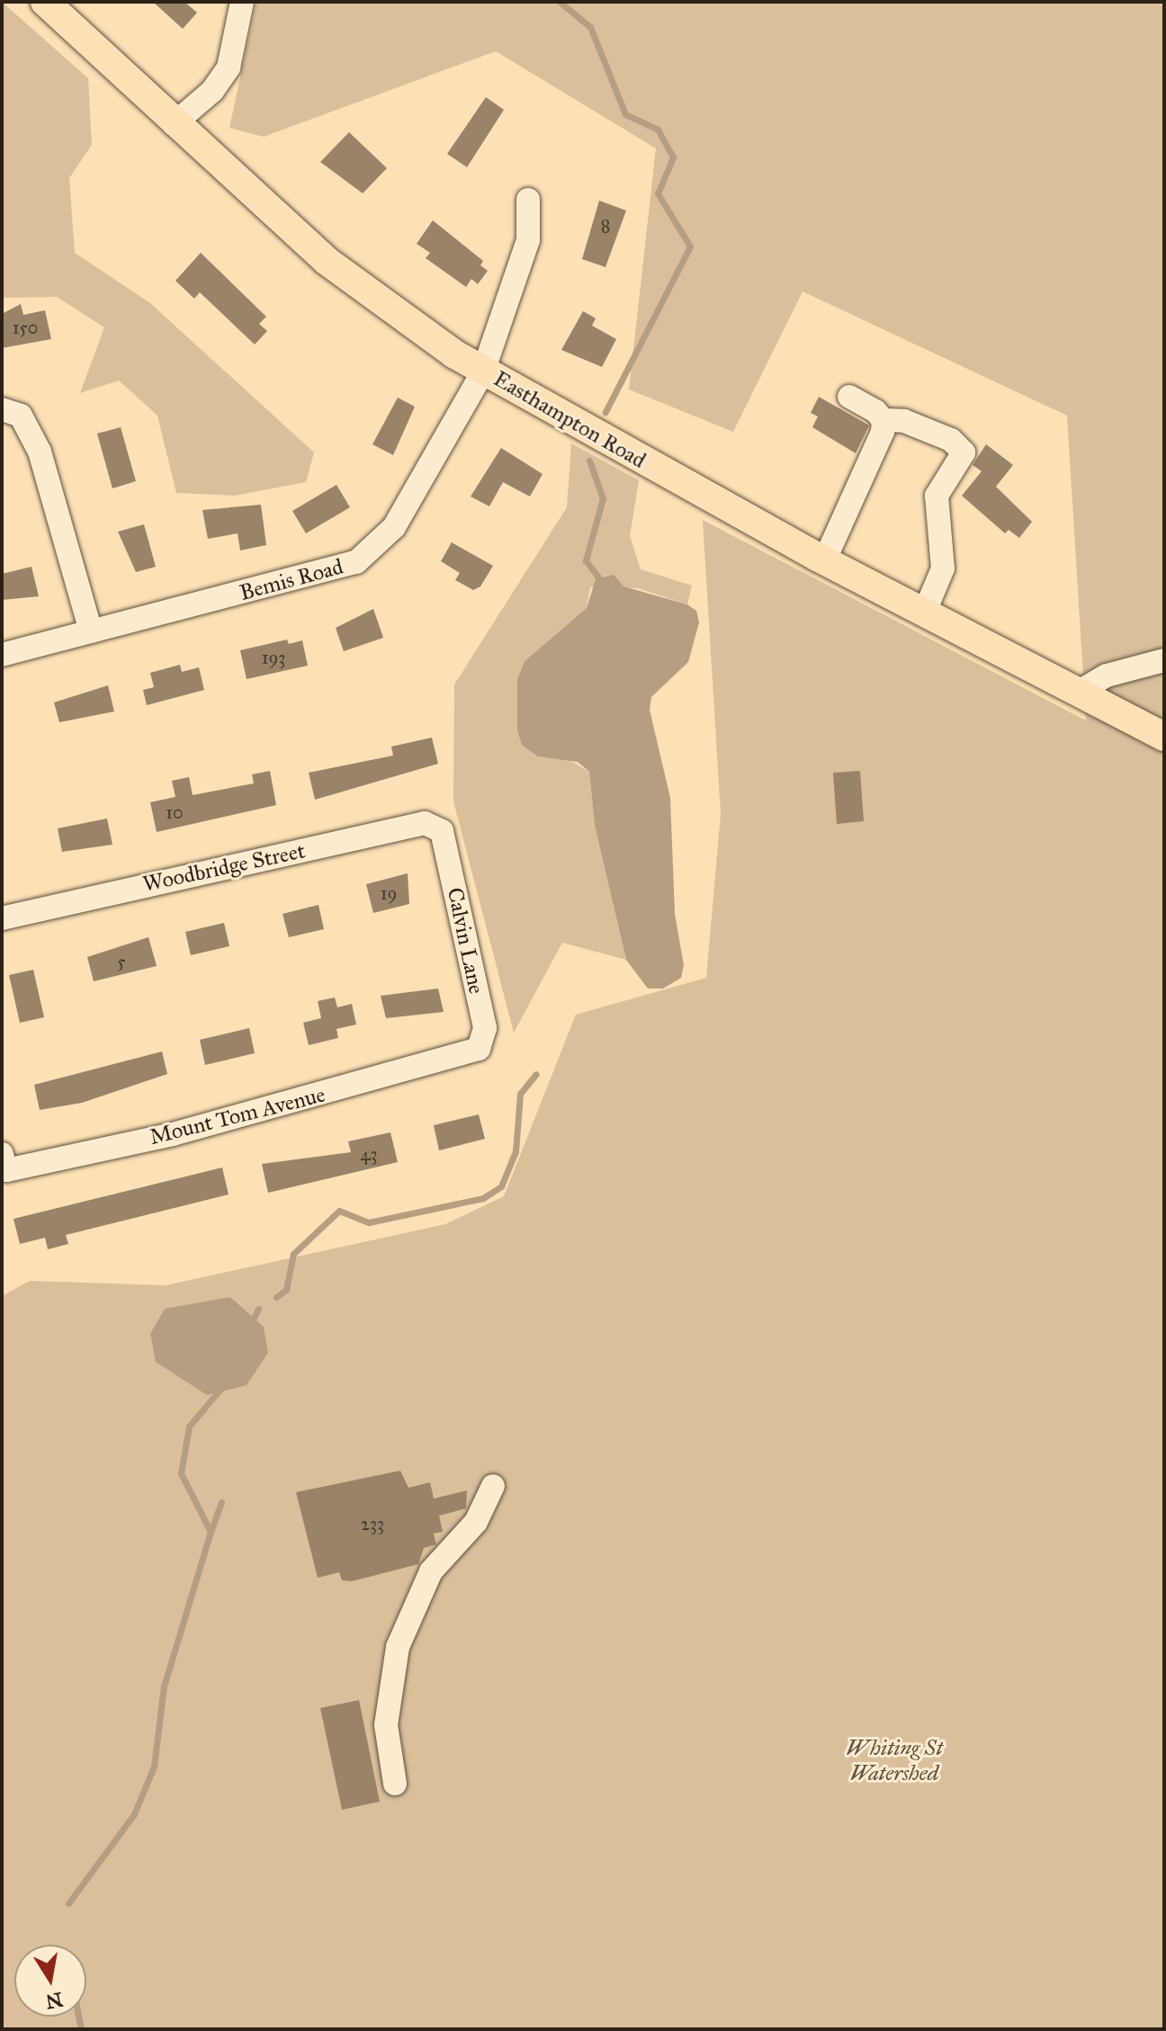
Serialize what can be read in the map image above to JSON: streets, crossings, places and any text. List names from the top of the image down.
{
  "streets": {
    "main road": ["Easthampton Road"],
    "street": [
      "Bemis Road",
      "Woodbridge Street",
      "Calvin Lane",
      "Mount Tom Avenue"
    ]
  },
  "crossings": [
    ["Easthampton Road", "Bemis Road"],
    ["Woodbridge Street", "Calvin Lane"],
    ["Calvin Lane", "Mount Tom Avenue"]
  ],
  "parks": ["Whiting St Watershed"],
  "house_numbers": [
    "8",
    "150",
    "193",
    "10",
    "19",
    "5",
    "43",
    "233"
  ],
  "north": "bottom"
}
